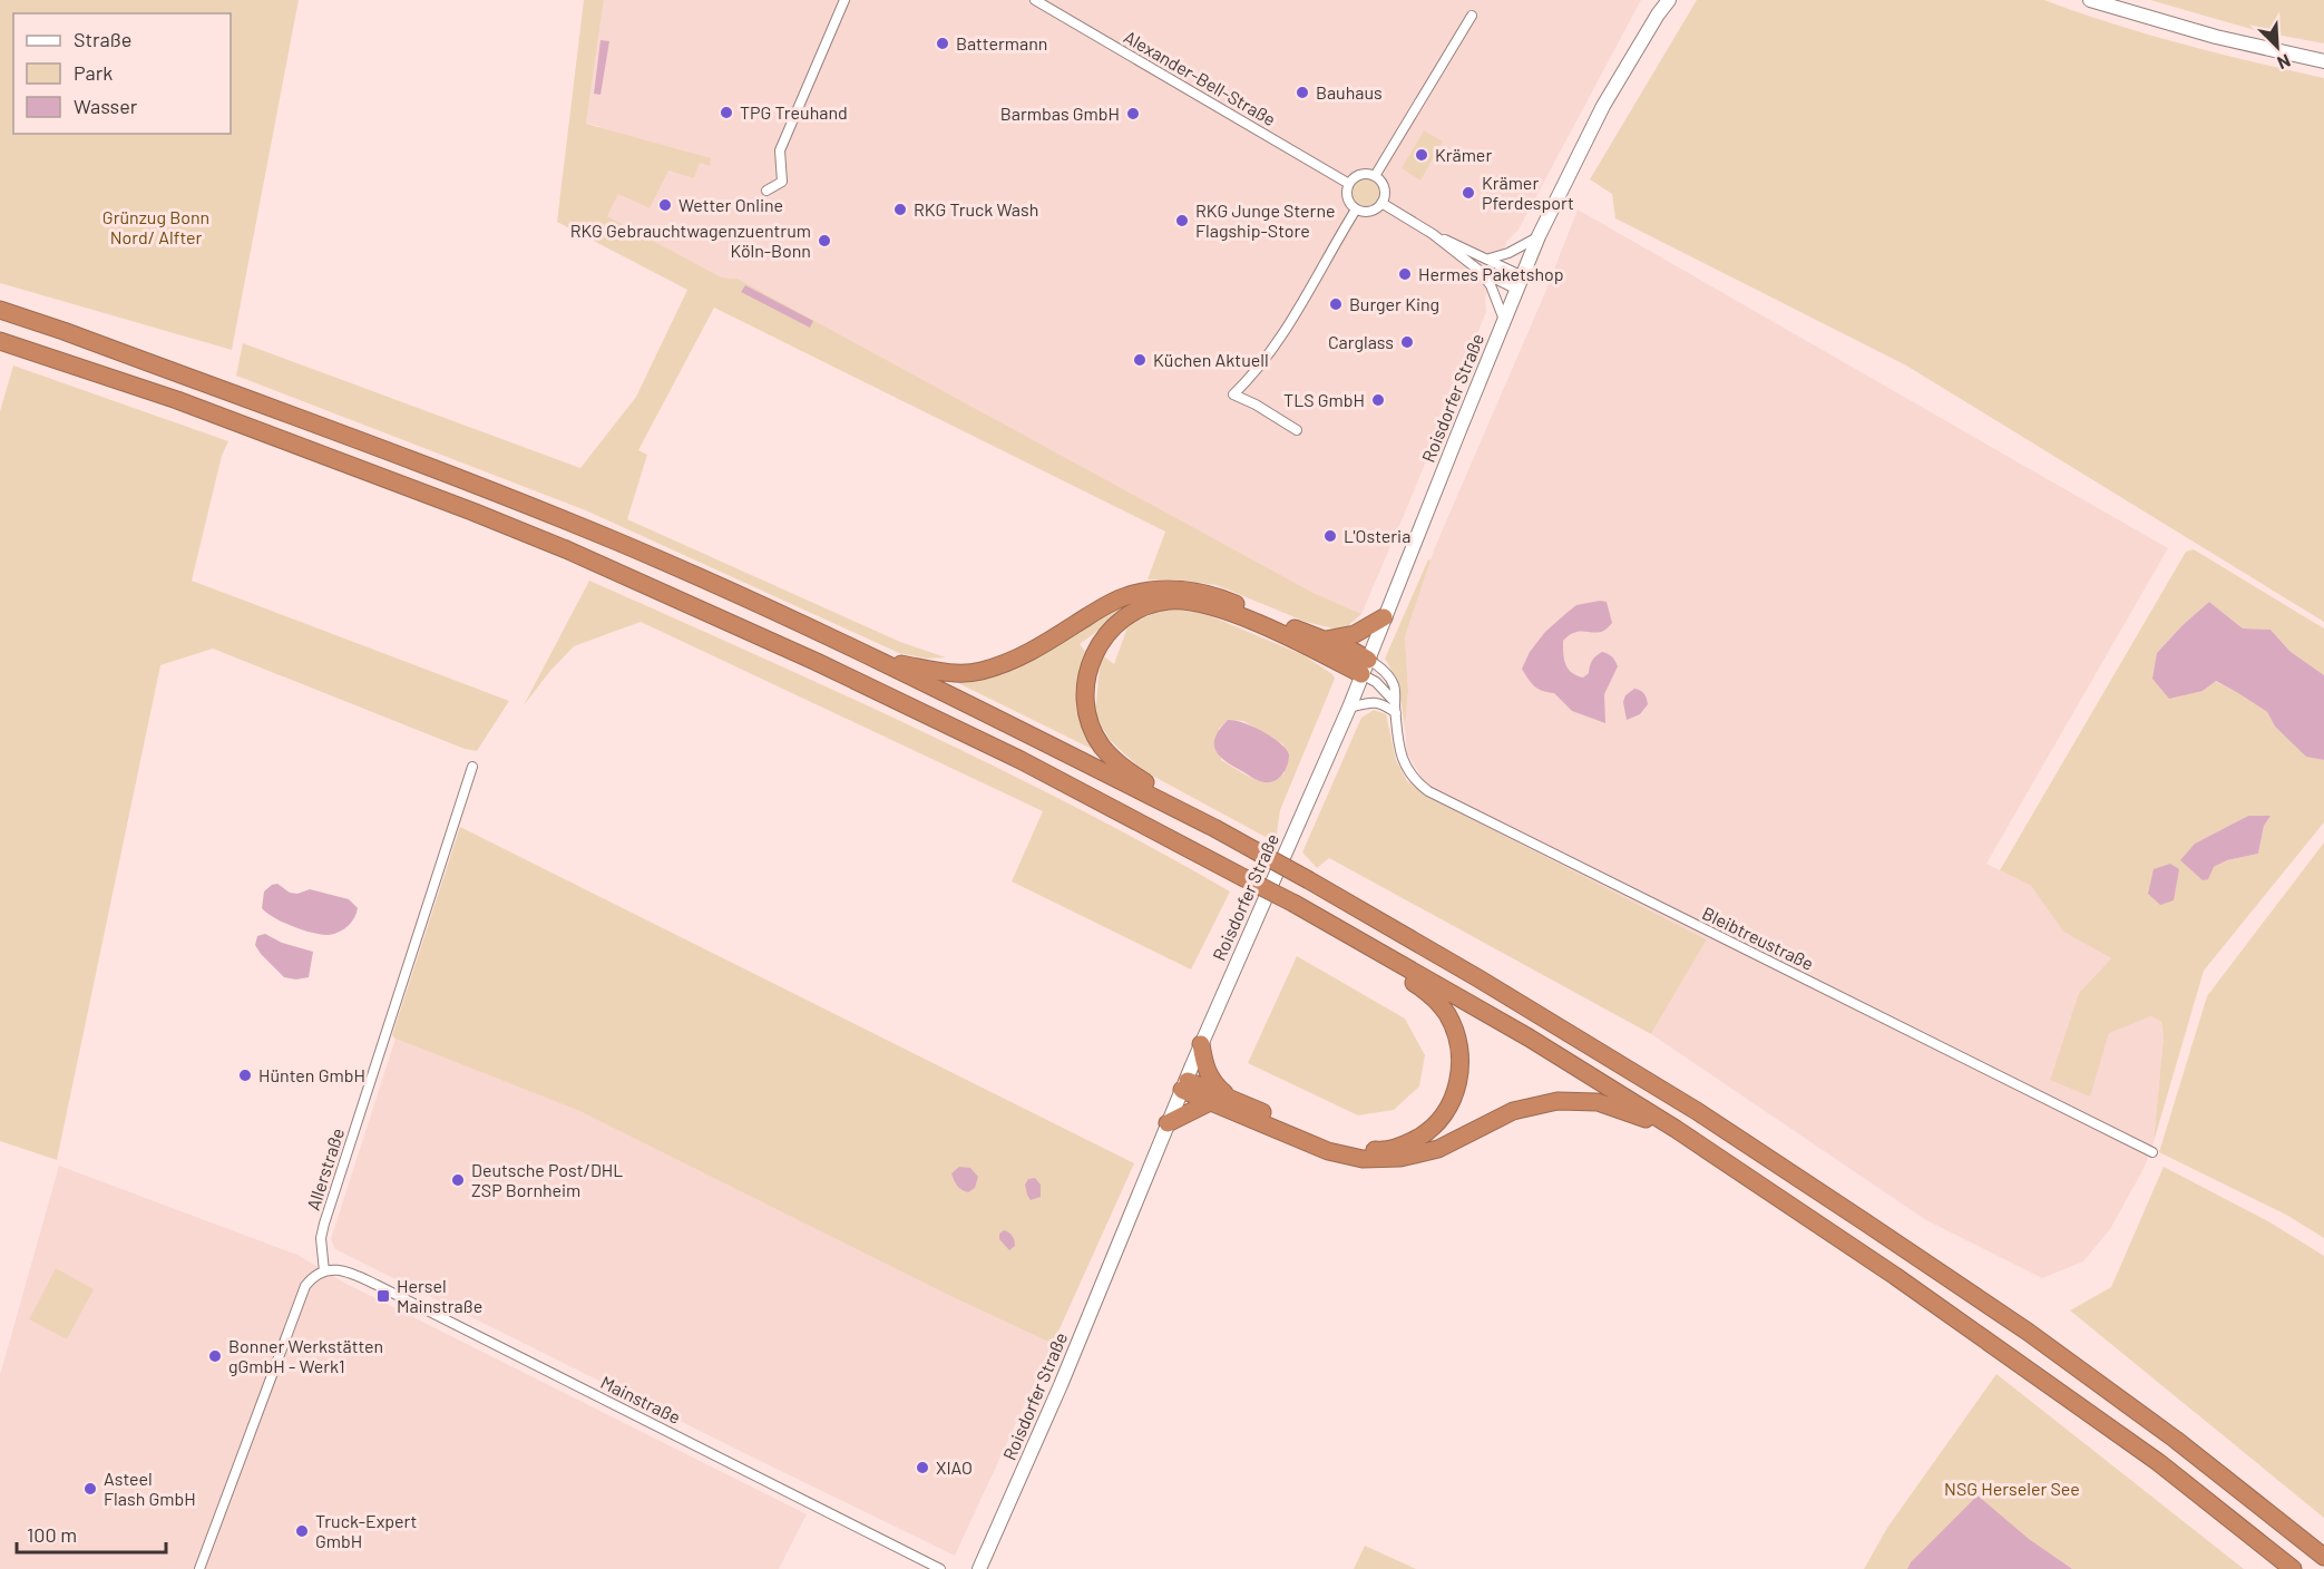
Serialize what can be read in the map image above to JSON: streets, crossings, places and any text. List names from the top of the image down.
{
  "streets": {
    "main road": ["Roisdorfer Straße"],
    "street": [
      "Alexander-Bell-Straße",
      "Bleibtreustraße",
      "Allerstraße",
      "Mainstraße"
    ]
  },
  "crossings": [
    ["Roisdorfer Straße", "Bleibtreustraße"],
    ["Allerstraße", "Mainstraße"]
  ],
  "parks": ["Grünzug Bonn Nord/ Alfter", "NSG Herseler See"],
  "places": {
    "other": [
      "Battermann",
      "Bauhaus",
      "TPG Treuhand",
      "Barmbas GmbH",
      "Krämer",
      "Krämer Pferdesport",
      "Wetter Online",
      "RKG Truck Wash",
      "RKG Junge Sterne Flagship-Store",
      "RKG Gebrauchtwagenzuentrum Köln-Bonn",
      "Hermes Paketshop",
      "Burger King",
      "Carglass",
      "Küchen Aktuell",
      "TLS GmbH",
      "L'Osteria",
      "Hünten GmbH",
      "Deutsche Post/DHL ZSP Bornheim",
      "Bonner Werkstätten gGmbH - Werk1",
      "XIAO",
      "Asteel Flash GmbH",
      "Truck-Expert GmbH"
    ],
    "transit": ["Hersel Mainstraße"]
  },
  "legend": ["Straße", "Park", "Wasser"],
  "scale_bar": "100 m",
  "north": "bottom right"
}
